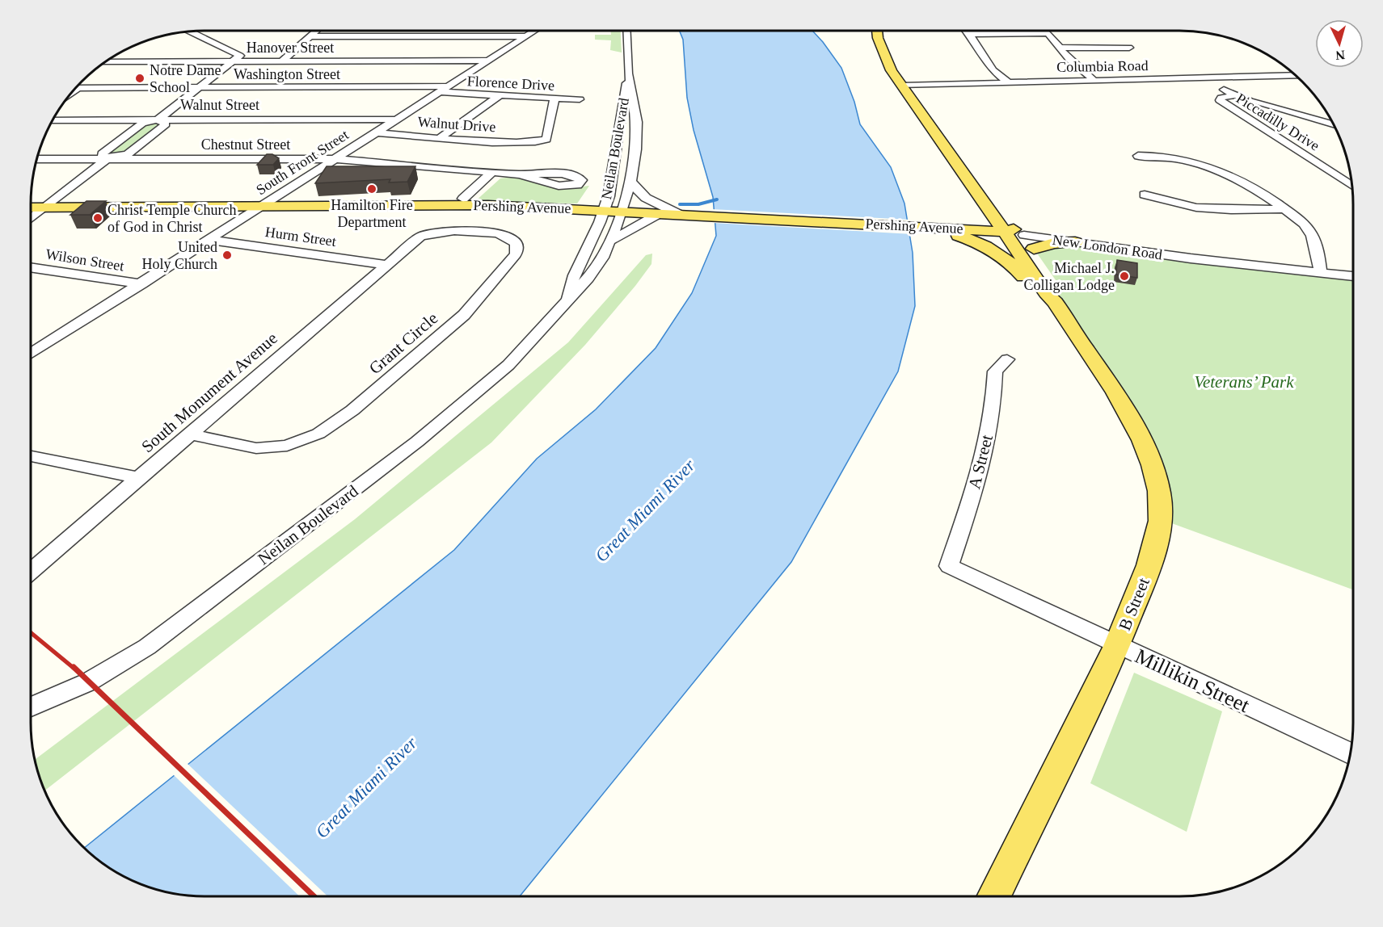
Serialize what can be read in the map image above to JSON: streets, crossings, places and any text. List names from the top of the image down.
{
  "streets": {
    "main road": ["Pershing Avenue", "B Street"],
    "street": [
      "Hanover Street",
      "Columbia Road",
      "Washington Street",
      "Florence Drive",
      "Walnut Street",
      "Piccadilly Drive",
      "Walnut Drive",
      "Chestnut Street",
      "Neilan Boulevard",
      "South Front Street",
      "Hurm Street",
      "New London Road",
      "Wilson Street",
      "Grant Circle",
      "South Monument Avenue",
      "A Street",
      "Millikin Street"
    ]
  },
  "crossings": [
    ["Hanover Street", "South Front Street"],
    ["Washington Street", "South Front Street"],
    ["Florence Drive", "Walnut Drive"],
    ["Florence Drive", "South Front Street"],
    ["Walnut Street", "South Front Street"],
    ["Walnut Drive", "South Front Street"],
    ["Chestnut Street", "South Front Street"],
    ["Neilan Boulevard", "Pershing Avenue"],
    ["South Front Street", "Pershing Avenue"],
    ["South Front Street", "Hurm Street"],
    ["South Front Street", "Wilson Street"],
    ["Pershing Avenue", "New London Road"],
    ["Pershing Avenue", "B Street"],
    ["Hurm Street", "South Monument Avenue"],
    ["New London Road", "B Street"],
    ["Grant Circle", "South Monument Avenue"],
    ["A Street", "Millikin Street"],
    ["B Street", "Millikin Street"]
  ],
  "water": ["Great Miami River"],
  "parks": ["Veterans’ Park"],
  "places": [
    "Notre Dame School",
    "Hamilton Fire Department",
    "Christ Temple Church of God in Christ",
    "United Holy Church",
    "Michael J. Colligan Lodge"
  ],
  "north": "bottom"
}
